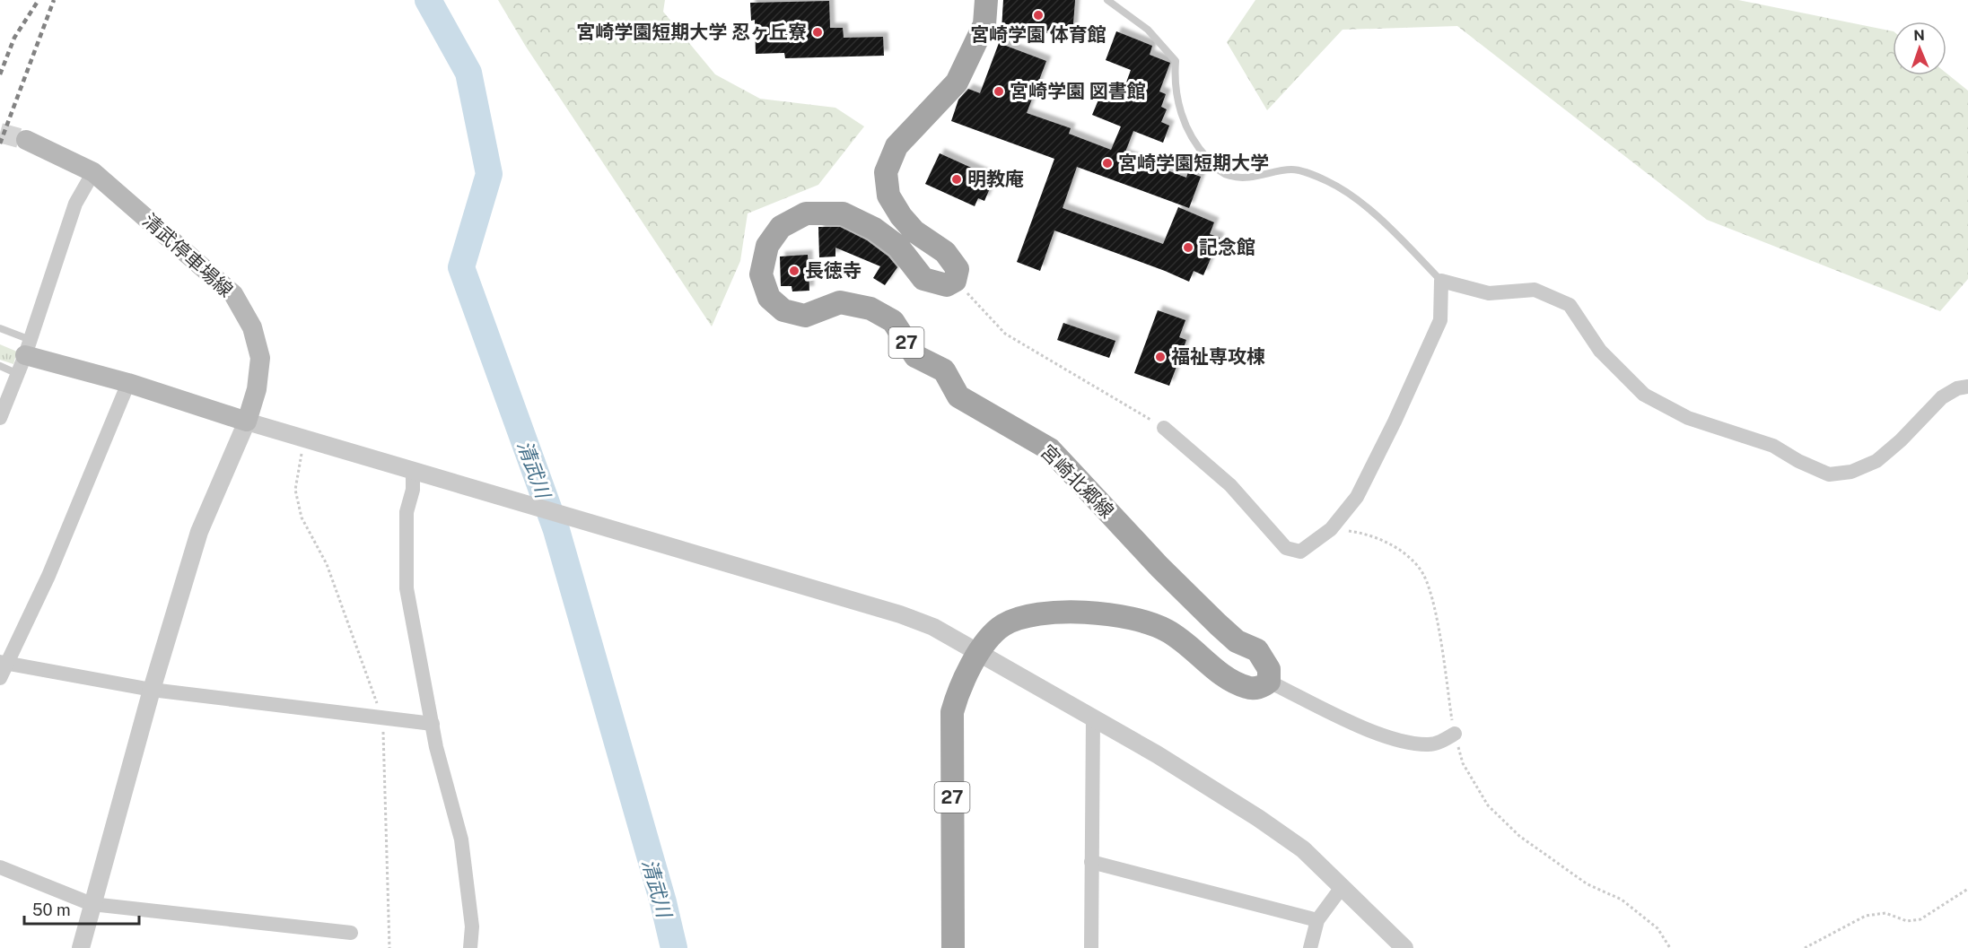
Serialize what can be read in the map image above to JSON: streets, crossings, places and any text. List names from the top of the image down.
{
  "streets": {
    "main road": ["清武停車場線", "27", "宮崎北郷線"]
  },
  "crossings": [
    ["27", "宮崎北郷線"]
  ],
  "water": ["清武川"],
  "places": [
    "宮崎学園 体育館",
    "宮崎学園短期大学 忍ヶ丘寮",
    "宮崎学園 図書館",
    "宮崎学園短期大学",
    "明教庵",
    "記念館",
    "長徳寺",
    "福祉専攻棟"
  ],
  "scale_bar": "50 m",
  "north": "top"
}
